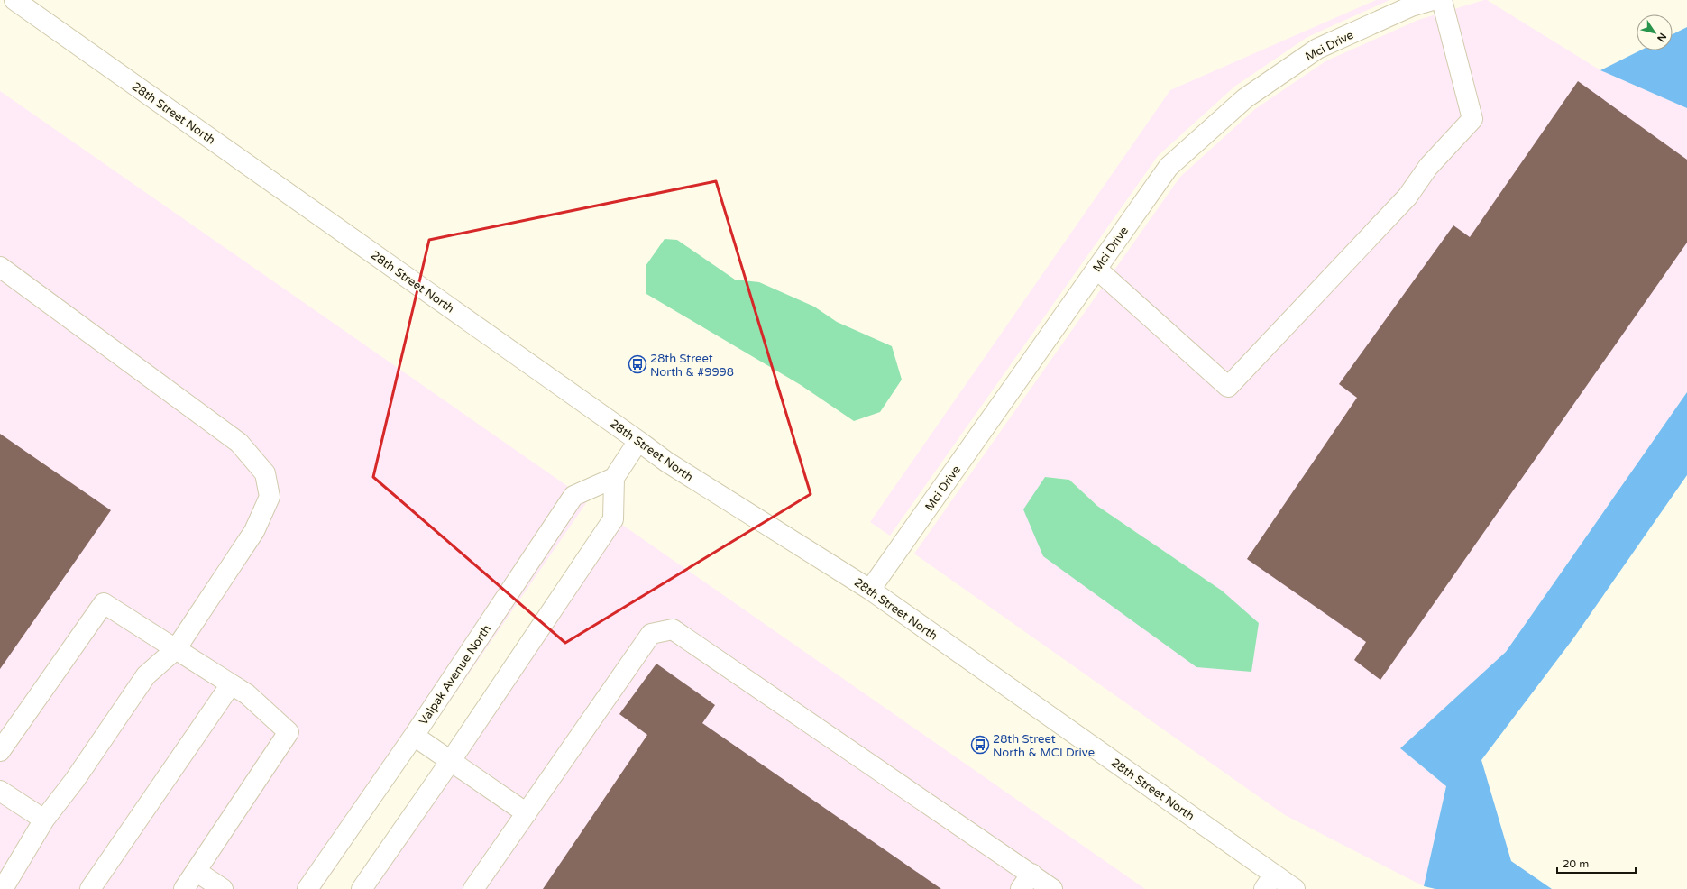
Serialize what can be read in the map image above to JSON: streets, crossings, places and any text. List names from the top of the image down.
{
  "streets": {
    "street": ["Mci Drive", "28th Street North", "Valpak Avenue North"]
  },
  "crossings": [
    ["Mci Drive", "28th Street North"]
  ],
  "places": {
    "bus stop": ["28th Street North & #9998", "28th Street North & MCI Drive"]
  },
  "scale_bar": "20 m",
  "north": "bottom right"
}
